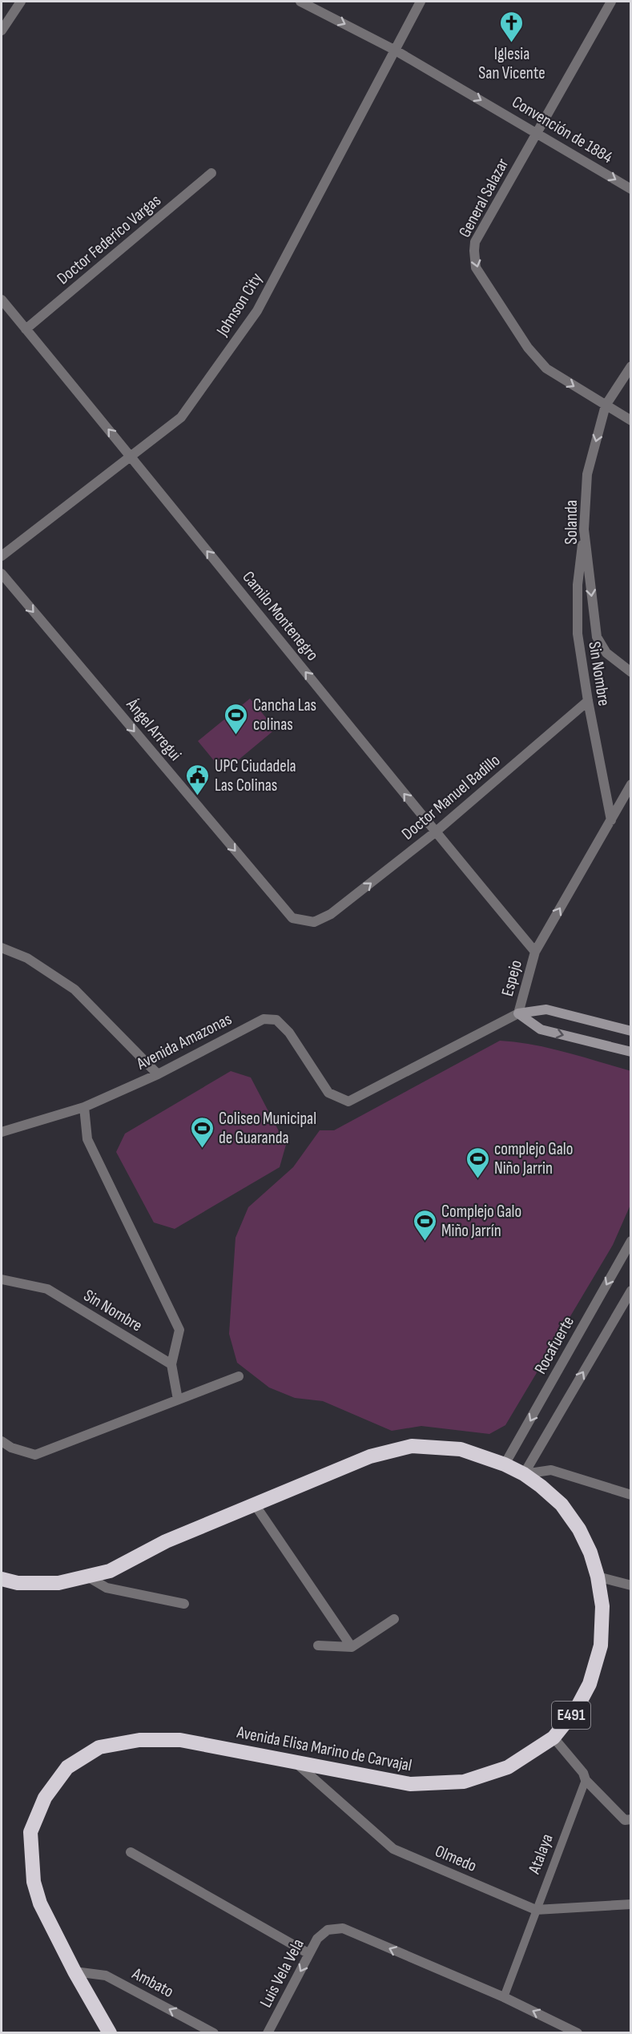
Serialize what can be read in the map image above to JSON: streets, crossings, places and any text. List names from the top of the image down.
{
  "streets": {
    "highway": ["E491", "Avenida Elisa Marino de Carvajal"],
    "street": [
      "Convención de 1884",
      "General Salazar",
      "Doctor Federico Vargas",
      "Johnson City",
      "Solanda",
      "Camilo Montenegro",
      "Sin Nombre",
      "Ángel Arregui",
      "Doctor Manuel Badillo",
      "Espejo",
      "Avenida Amazonas",
      "Rocafuerte",
      "Olmedo",
      "Luis Vela Vela",
      "Ambato"
    ],
    "lane": ["Atalaya"]
  },
  "crossings": [
    ["Convención de 1884", "General Salazar"],
    ["Convención de 1884", "Johnson City"],
    ["General Salazar", "Solanda"],
    ["Doctor Federico Vargas", "Camilo Montenegro"],
    ["Johnson City", "Camilo Montenegro"],
    ["Solanda", "Sin Nombre"],
    ["Camilo Montenegro", "Doctor Manuel Badillo"],
    ["Camilo Montenegro", "Espejo"],
    ["Sin Nombre", "Doctor Manuel Badillo"],
    ["Sin Nombre", "Espejo"],
    ["Ángel Arregui", "Doctor Manuel Badillo"],
    ["Espejo", "Avenida Amazonas"],
    ["Rocafuerte", "Avenida Elisa Marino de Carvajal"],
    ["Avenida Elisa Marino de Carvajal", "Olmedo"],
    ["Avenida Elisa Marino de Carvajal", "Ambato"],
    ["Atalaya", "Olmedo"],
    ["Atalaya", "Luis Vela Vela"]
  ],
  "one_way": [
    "Convención de 1884",
    "General Salazar",
    "Solanda",
    "Camilo Montenegro",
    "Ángel Arregui",
    "Doctor Manuel Badillo",
    "Ambato"
  ],
  "places": {
    "church": ["Iglesia San Vicente"],
    "sports": [
      "Cancha Las colinas",
      "Coliseo Municipal de Guaranda",
      "complejo Galo Niño Jarrin",
      "Complejo Galo Miño Jarrín"
    ],
    "public building": ["UPC Ciudadela Las Colinas"]
  }
}
